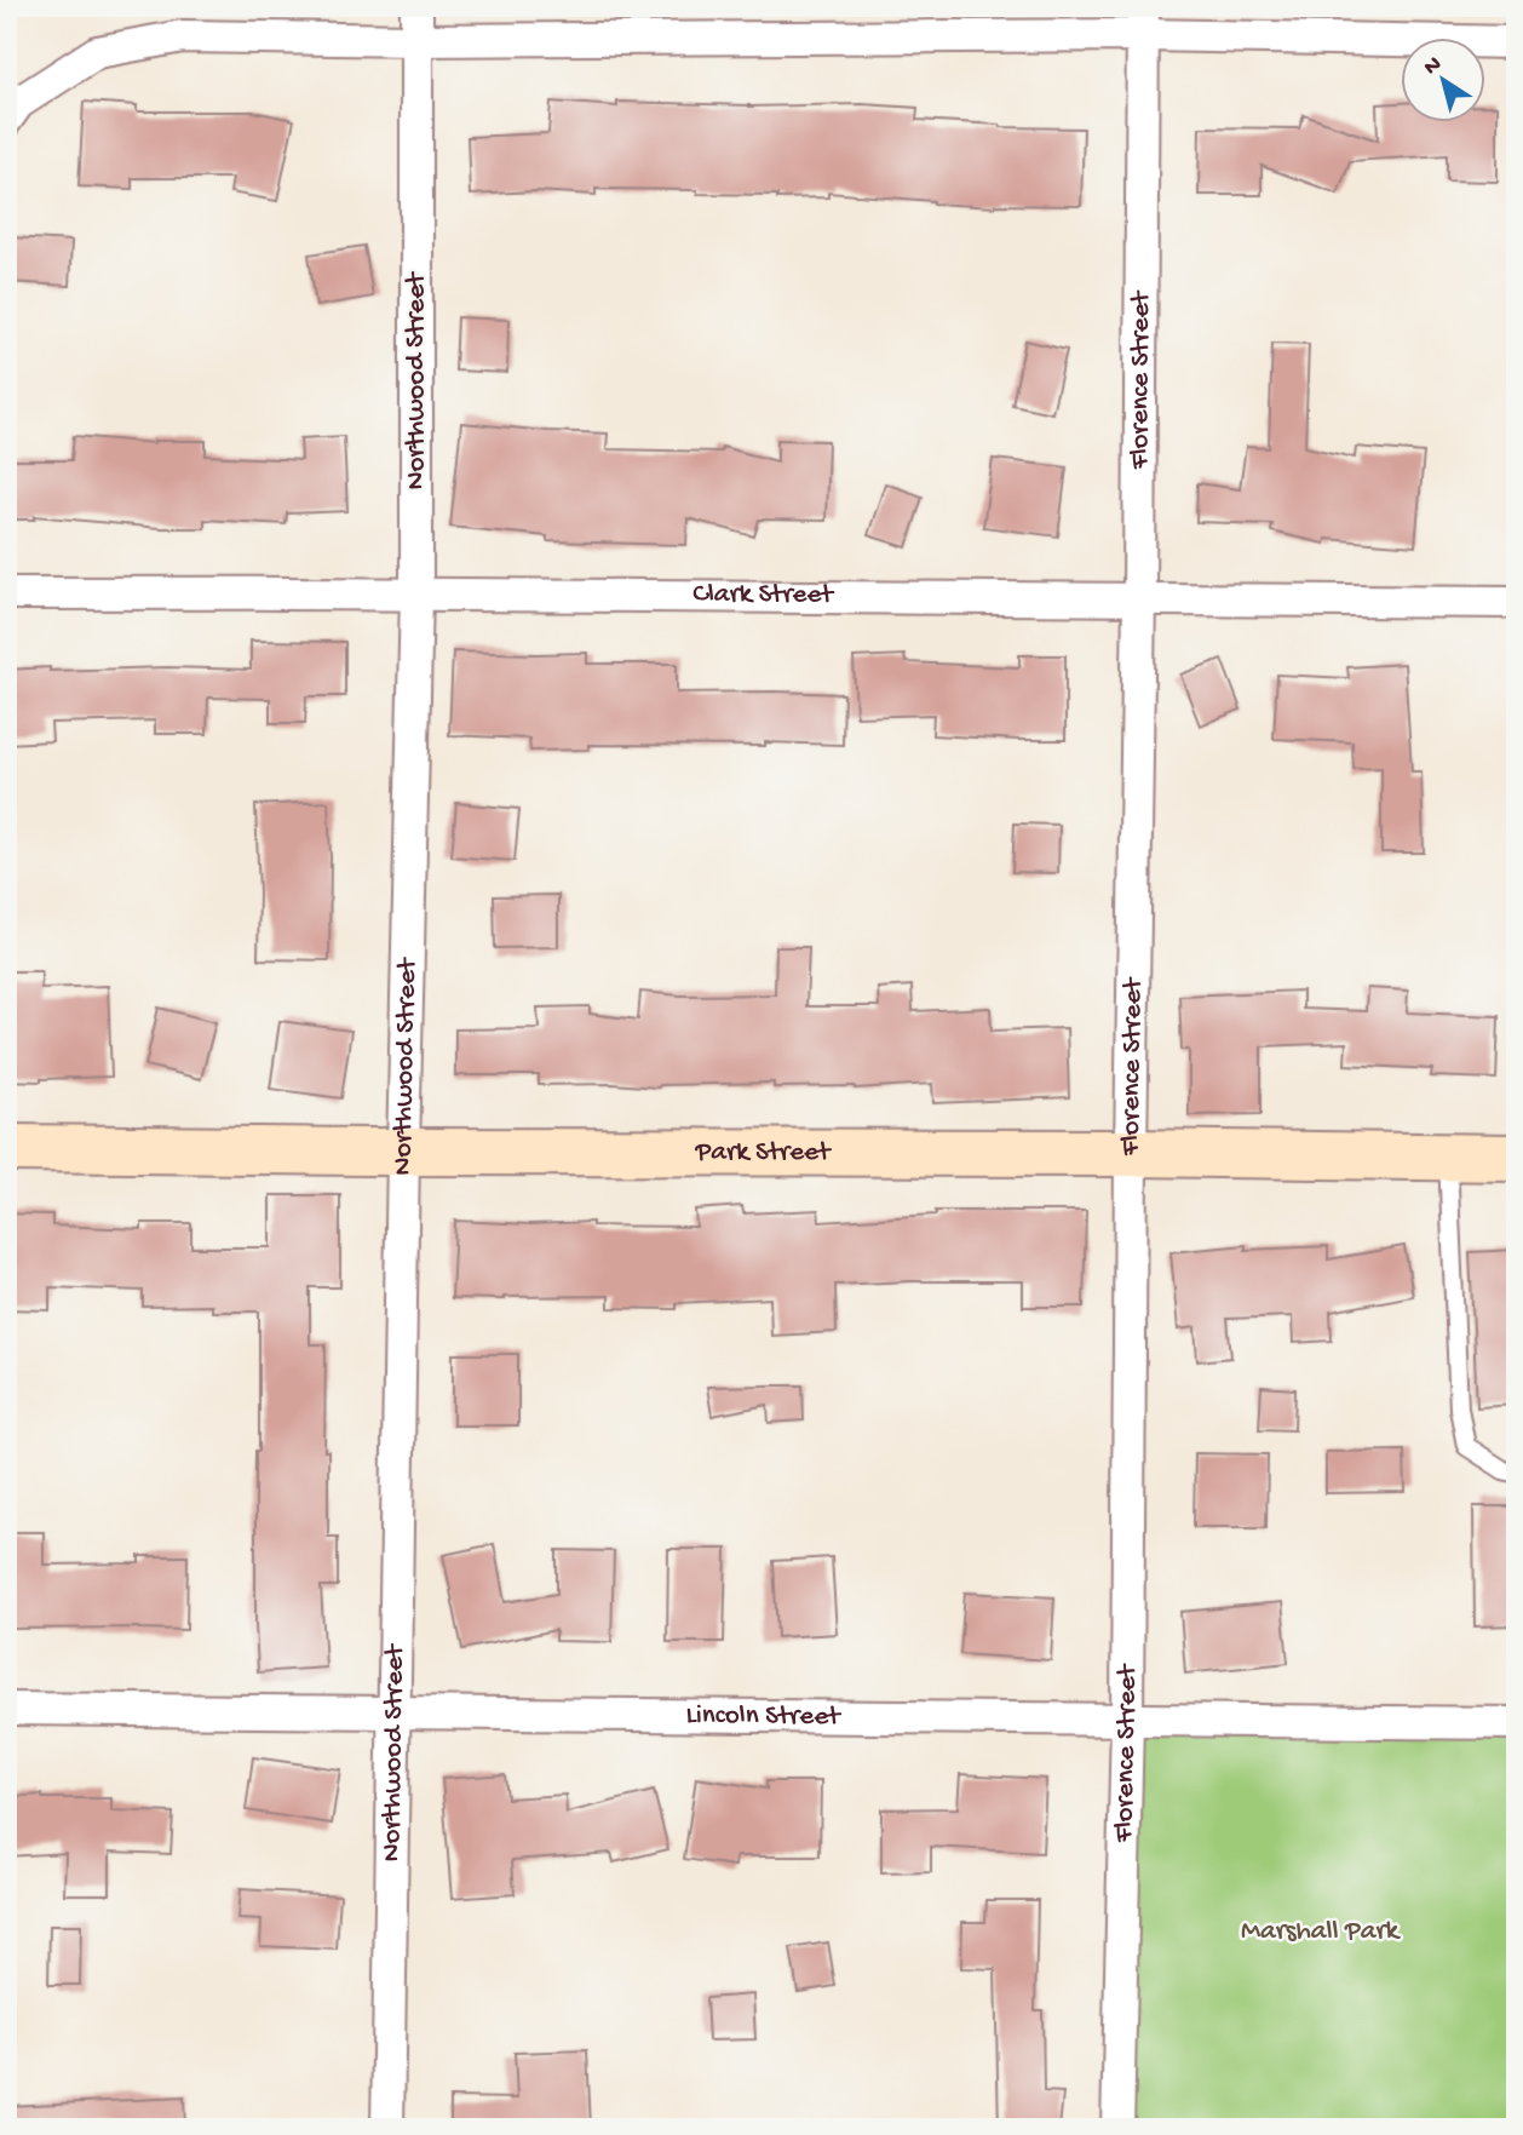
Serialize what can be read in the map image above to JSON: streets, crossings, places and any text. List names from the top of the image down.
{
  "streets": {
    "street": [
      "Northwood Street",
      "Florence Street",
      "Clark Street",
      "Park Street",
      "Lincoln Street"
    ]
  },
  "crossings": [
    ["Northwood Street", "Clark Street"],
    ["Northwood Street", "Park Street"],
    ["Northwood Street", "Lincoln Street"],
    ["Florence Street", "Clark Street"],
    ["Florence Street", "Park Street"],
    ["Florence Street", "Lincoln Street"]
  ],
  "parks": ["Marshall Park"],
  "north": "top left"
}
